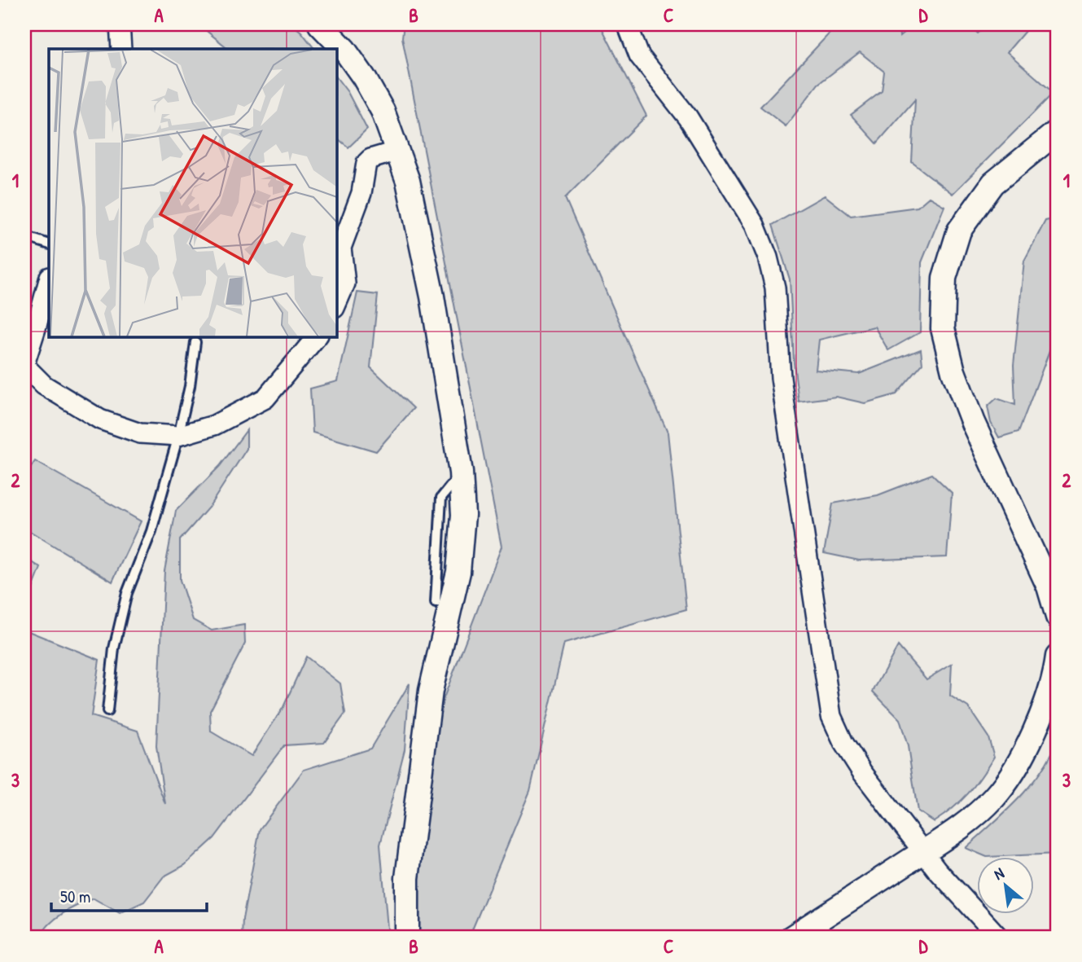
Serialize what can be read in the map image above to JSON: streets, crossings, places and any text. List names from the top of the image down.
{
  "scale_bar": "50 m",
  "north": "top left",
  "grid": {
    "columns": [
      "A",
      "B",
      "C",
      "D"
    ],
    "rows": ["1", "2", "3"]
  }
}
